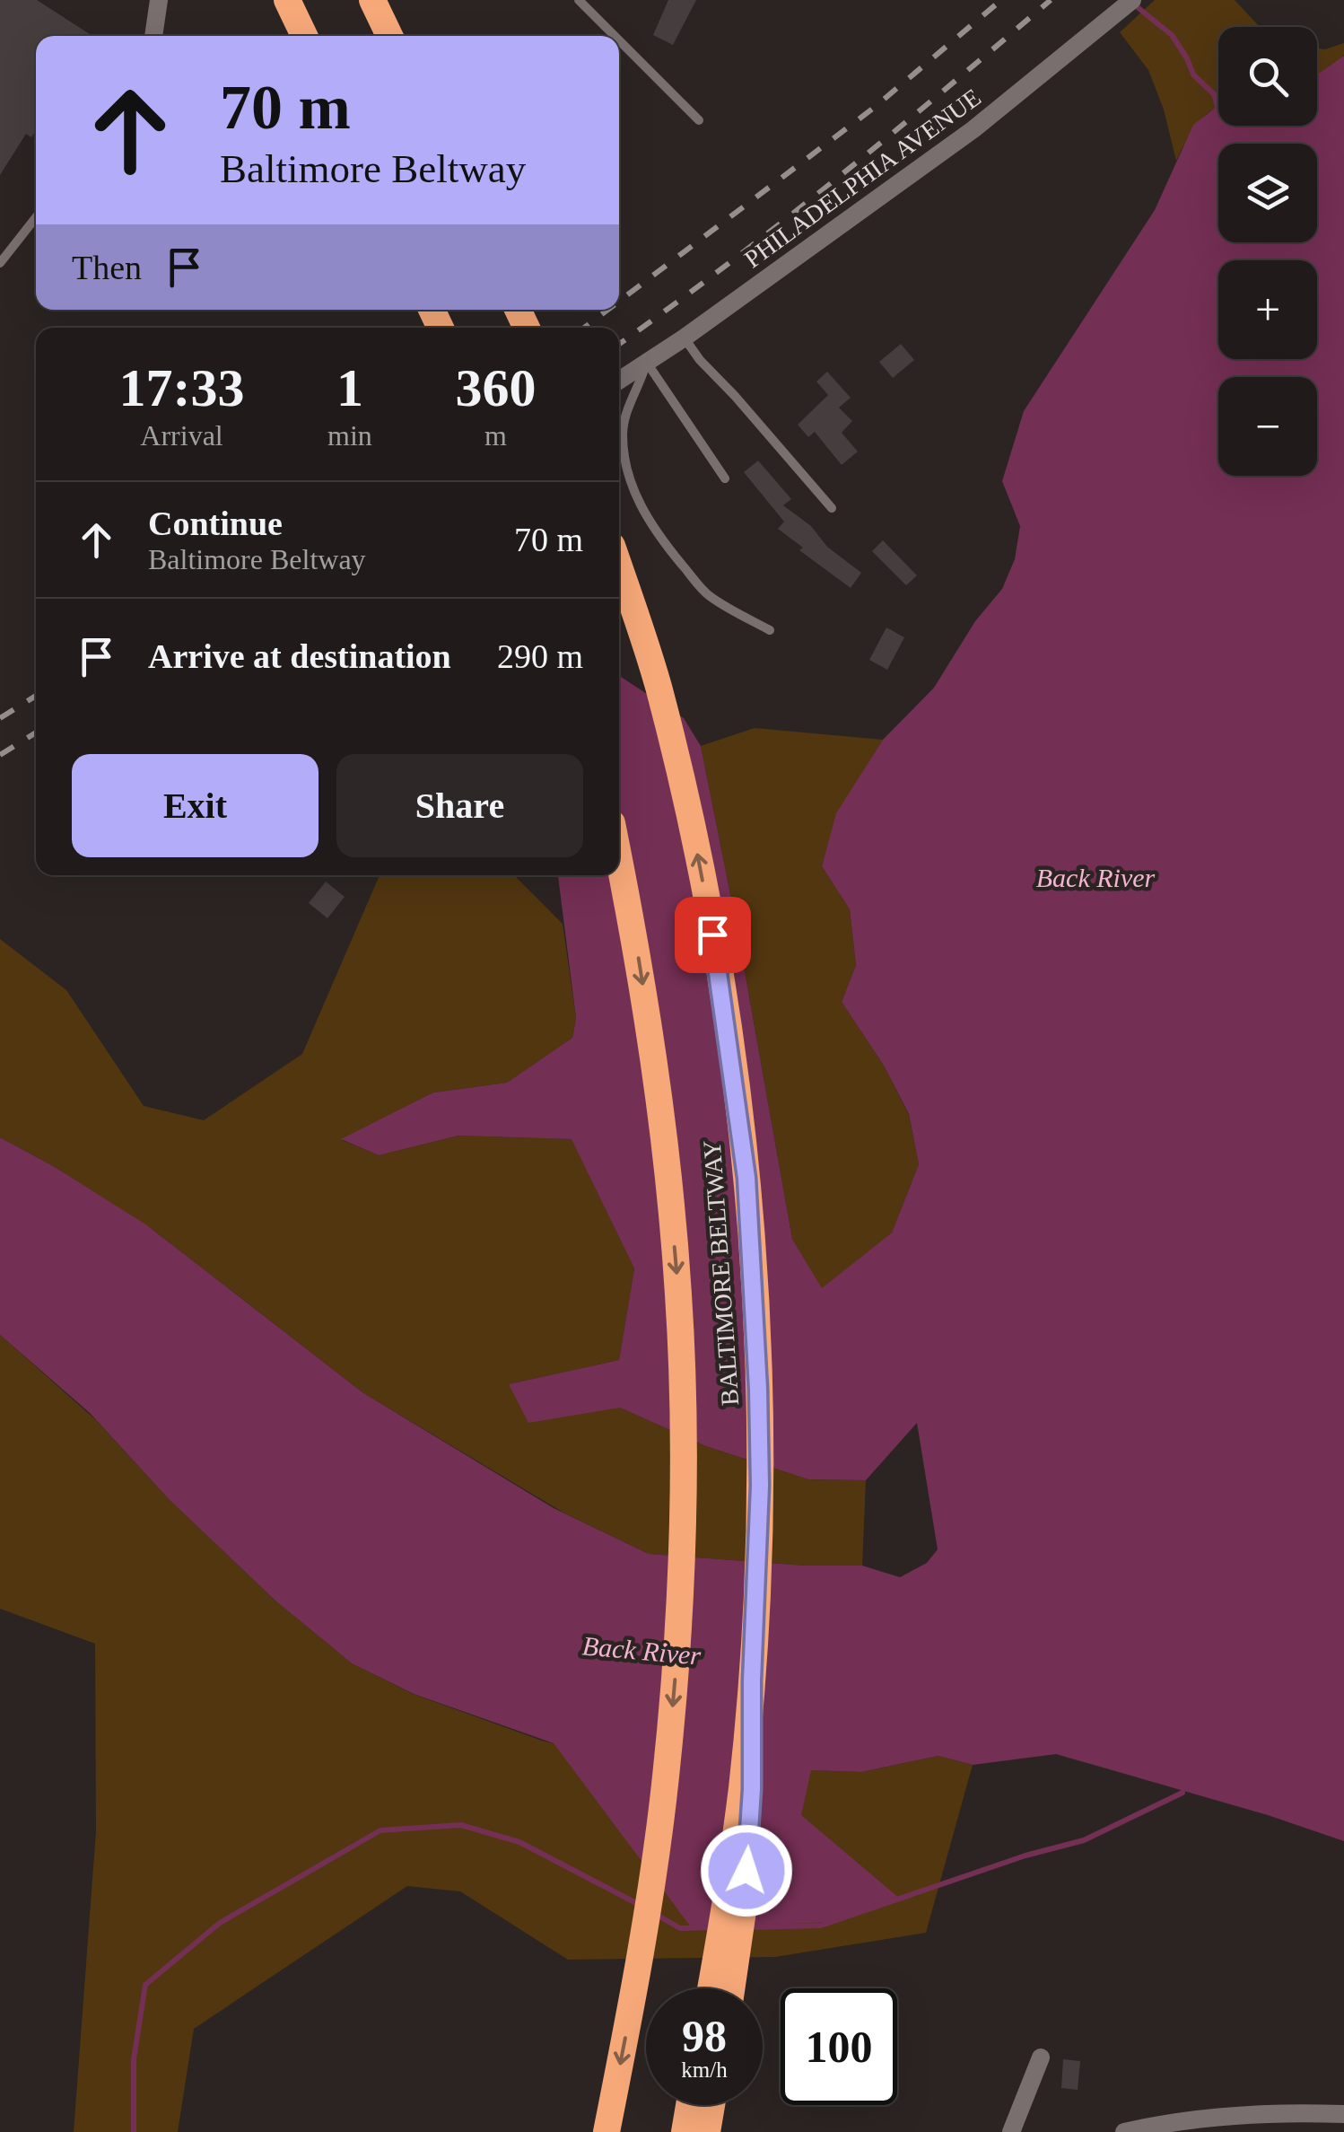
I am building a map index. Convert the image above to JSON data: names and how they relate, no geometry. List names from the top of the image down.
{
  "streets": {
    "highway": ["BALTIMORE BELTWAY"],
    "street": ["PHILADELPHIA AVENUE"]
  },
  "water": ["Back River"],
  "page": {
    "map_buttons": ["+", "−"],
    "turn": ["70 m", "Baltimore Beltway"],
    "then": "Then",
    "eta": [
      "17:33",
      "Arrival",
      "1",
      "min",
      "360",
      "m"
    ],
    "list": [
      {
        "name": "Continue",
        "note": "Baltimore Beltway",
        "value": "70 m"
      },
      {
        "name": "Arrive at destination",
        "value": "290 m"
      }
    ],
    "buttons": ["Exit", "Share"],
    "speed": "98 km/h",
    "limit": "100"
  }
}
